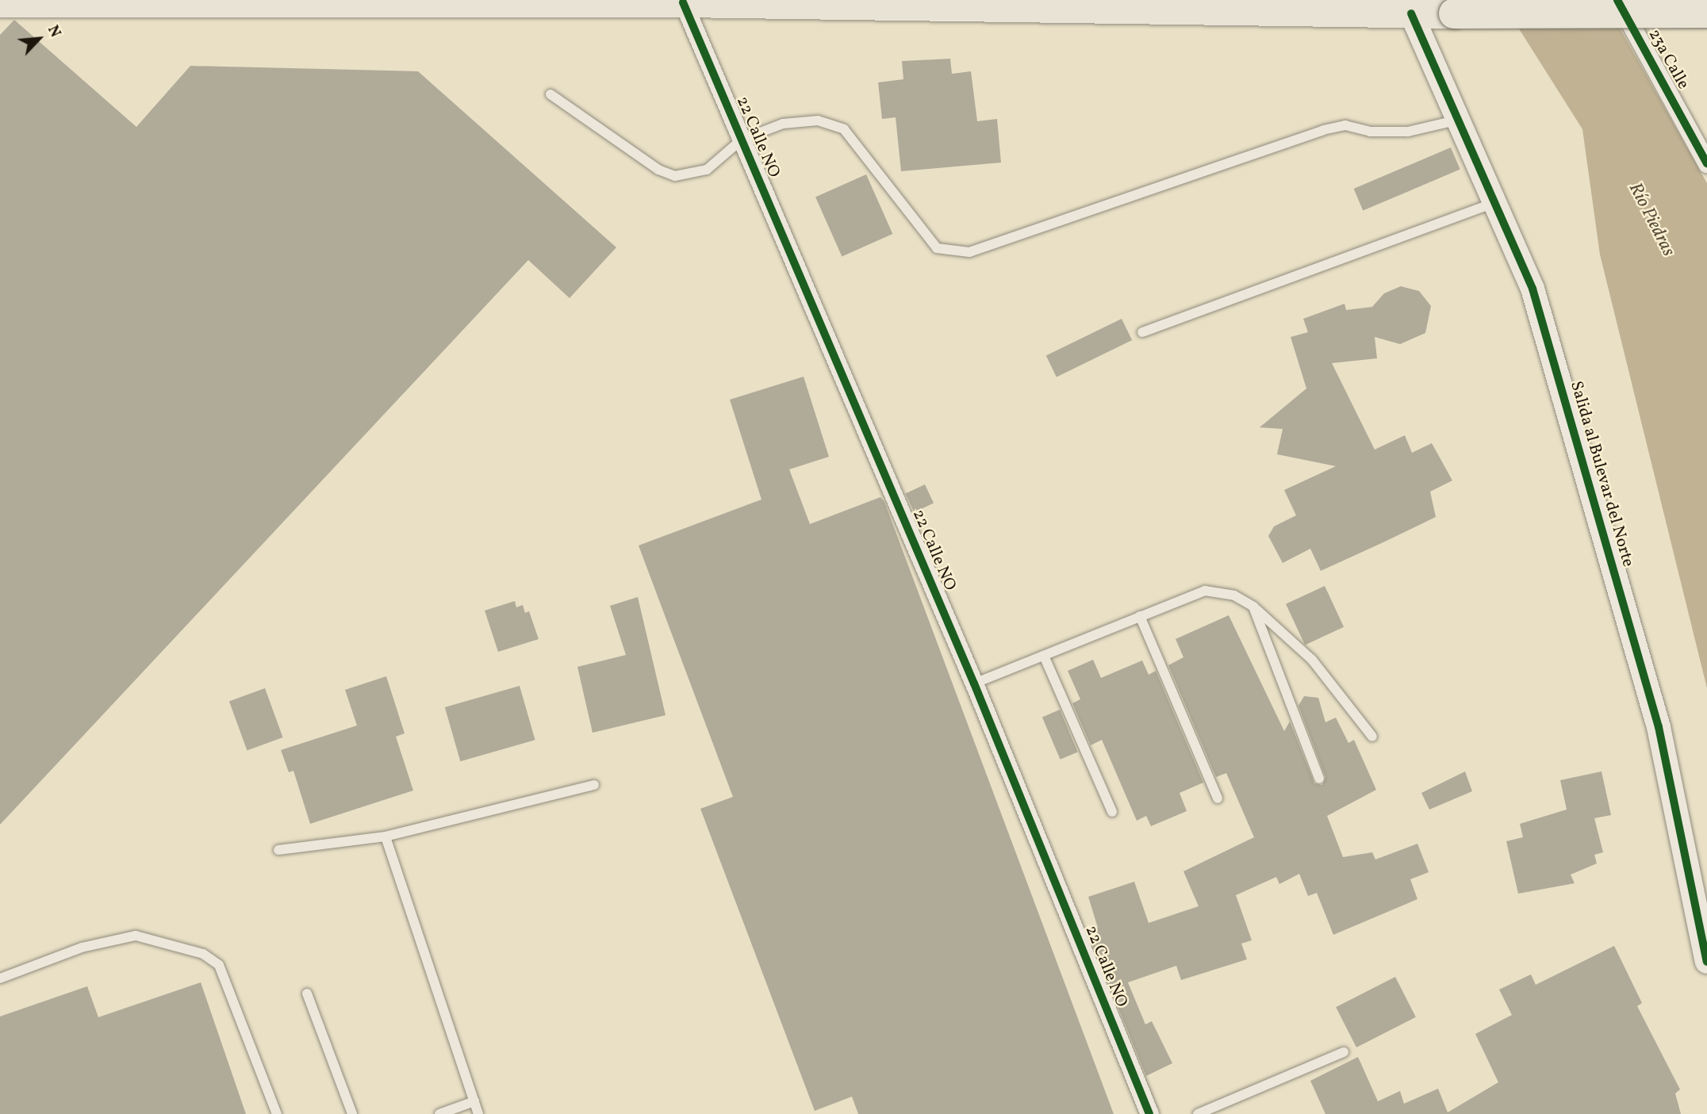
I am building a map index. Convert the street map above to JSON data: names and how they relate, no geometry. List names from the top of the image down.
{
  "streets": {
    "street": ["23a Calle", "22 Calle NO", "Salida al Bulevar del Norte"]
  },
  "water": ["Río Piedras"],
  "north": "top right"
}
